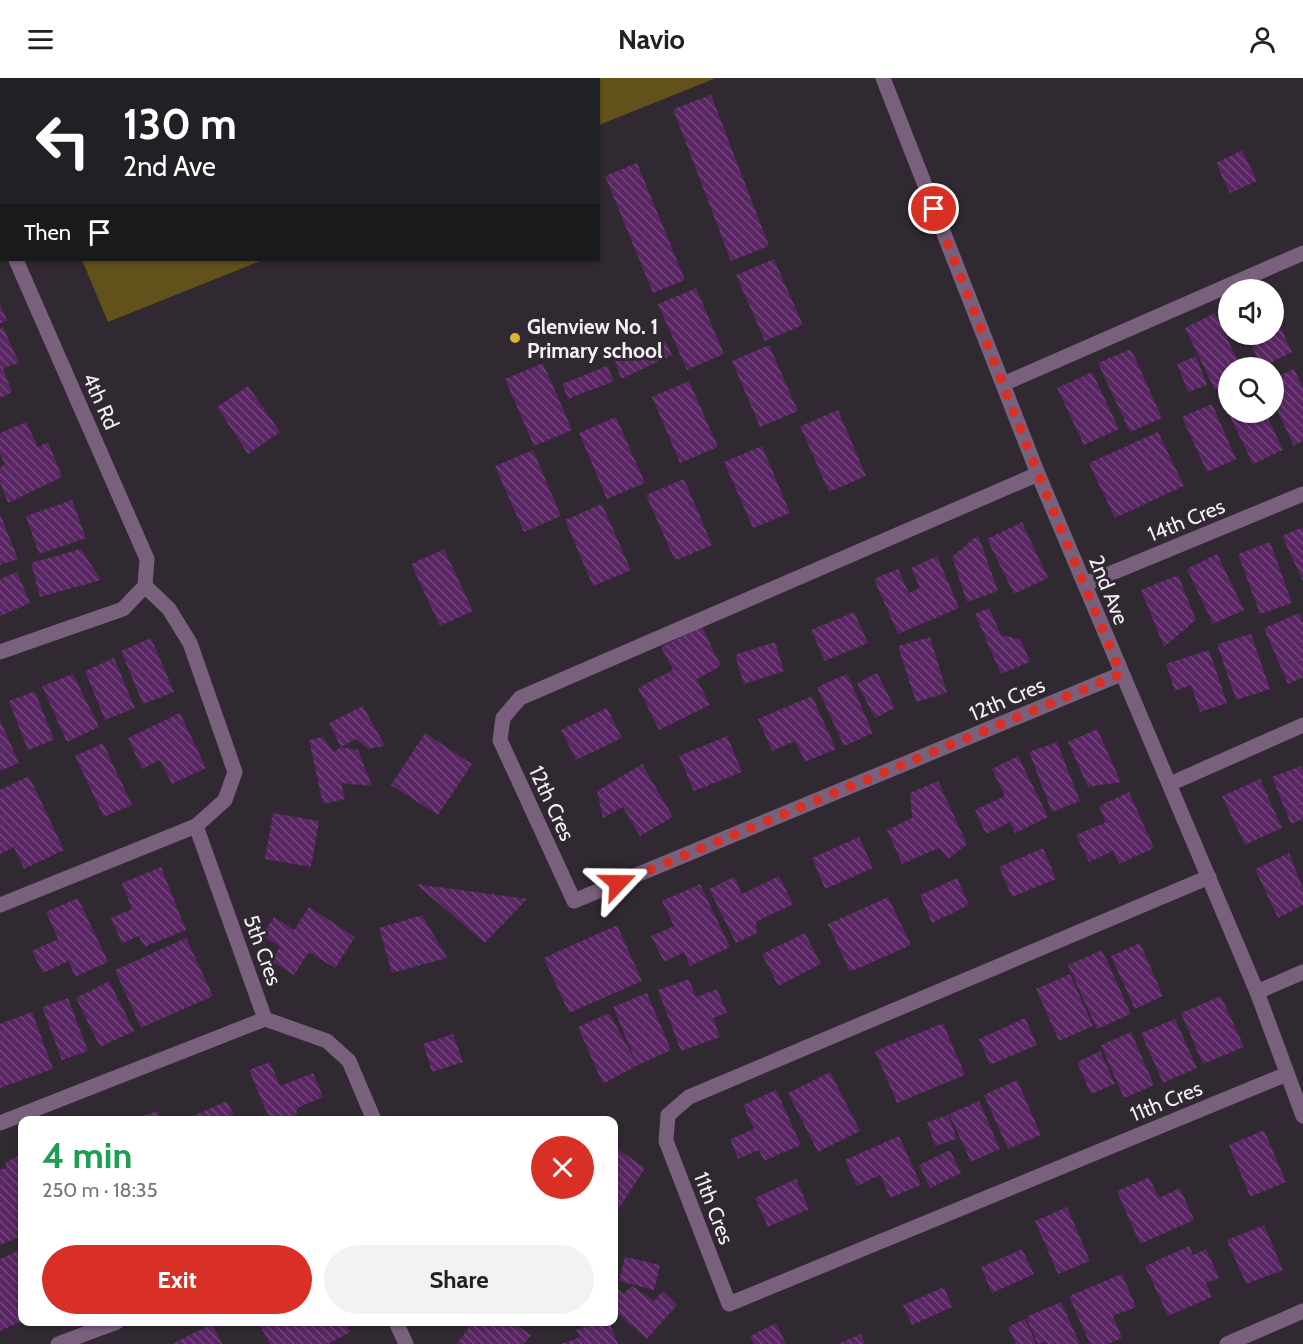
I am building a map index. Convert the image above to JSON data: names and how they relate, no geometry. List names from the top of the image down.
{
  "streets": {
    "street": [
      "4th Rd",
      "14th Cres",
      "2nd Ave",
      "12th Cres",
      "5th Cres",
      "11th Cres"
    ]
  },
  "crossings": [
    ["14th Cres", "2nd Ave"],
    ["2nd Ave", "12th Cres"],
    ["2nd Ave", "11th Cres"]
  ],
  "places": ["Glenview No. 1 Primary school"],
  "page": {
    "header": "Navio",
    "turn": ["130 m", "2nd Ave"],
    "then": "Then",
    "heading": ["4 min", "250 m · 18:35"],
    "buttons": ["Exit", "Share"]
  }
}
